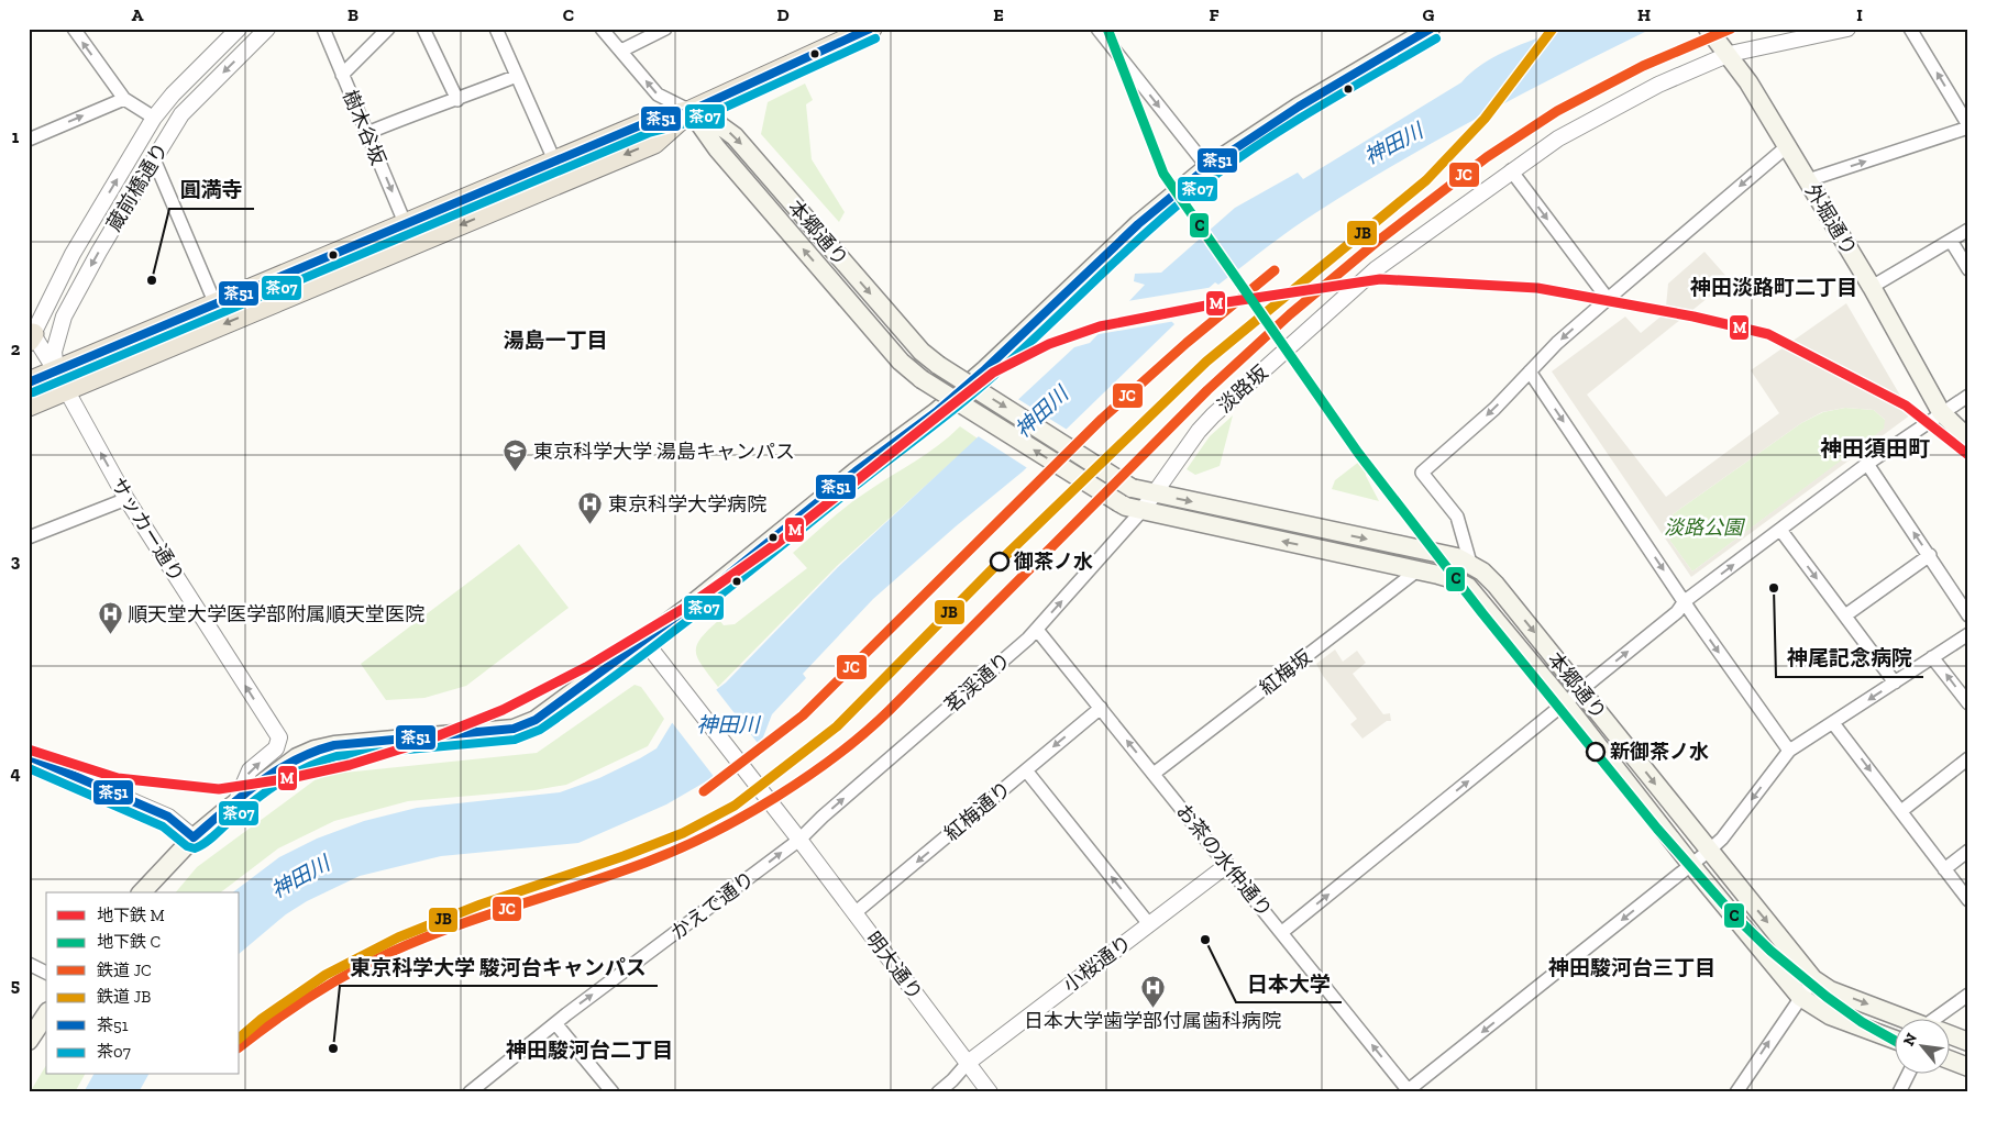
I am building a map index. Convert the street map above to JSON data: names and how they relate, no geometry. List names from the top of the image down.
{
  "streets": {
    "main road": ["外堀通り", "本郷通り"],
    "street": [
      "樹木谷坂",
      "蔵前橋通り",
      "淡路坂",
      "サッカー通り",
      "紅梅坂",
      "茗渓通り",
      "紅梅通り",
      "お茶の水仲通り",
      "かえで通り",
      "小桜通り",
      "明大通り"
    ]
  },
  "crossings": [
    ["蔵前橋通り", "サッカー通り"],
    ["外堀通り", "淡路坂"],
    ["本郷通り", "淡路坂"],
    ["本郷通り", "紅梅坂"],
    ["本郷通り", "茗渓通り"],
    ["淡路坂", "茗渓通り"],
    ["紅梅坂", "お茶の水仲通り"],
    ["茗渓通り", "お茶の水仲通り"],
    ["茗渓通り", "かえで通り"],
    ["茗渓通り", "明大通り"],
    ["紅梅通り", "お茶の水仲通り"],
    ["紅梅通り", "明大通り"],
    ["お茶の水仲通り", "小桜通り"],
    ["かえで通り", "明大通り"],
    ["小桜通り", "明大通り"]
  ],
  "one_way": [
    "樹木谷坂",
    "サッカー通り",
    "茗渓通り",
    "紅梅通り",
    "お茶の水仲通り",
    "かえで通り"
  ],
  "districts": [
    "神田淡路町二丁目",
    "湯島一丁目",
    "神田須田町",
    "神田駿河台三丁目",
    "神田駿河台二丁目"
  ],
  "water": ["神田川"],
  "parks": ["淡路公園"],
  "places": {
    "other": [
      "圓満寺",
      "御茶ノ水",
      "神尾記念病院",
      "新御茶ノ水",
      "日本大学",
      "東京科学大学 駿河台キャンパス"
    ],
    "school or university": ["東京科学大学 湯島キャンパス"],
    "hospital": ["東京科学大学病院", "順天堂大学医学部附属順天堂医院", "日本大学歯学部付属歯科病院"]
  },
  "lines": [
    "metro line C",
    "rail line JC",
    "rail line JB",
    "transit line 茶51",
    "transit line 茶07",
    "metro line M"
  ],
  "legend": [
    "地下鉄 M",
    "地下鉄 C",
    "鉄道 JC",
    "鉄道 JB",
    "茶51",
    "茶07"
  ],
  "north": "top left",
  "grid": {
    "columns": [
      "A",
      "B",
      "C",
      "D",
      "E",
      "F",
      "G",
      "H",
      "I"
    ],
    "rows": [
      "1",
      "2",
      "3",
      "4",
      "5"
    ]
  }
}
